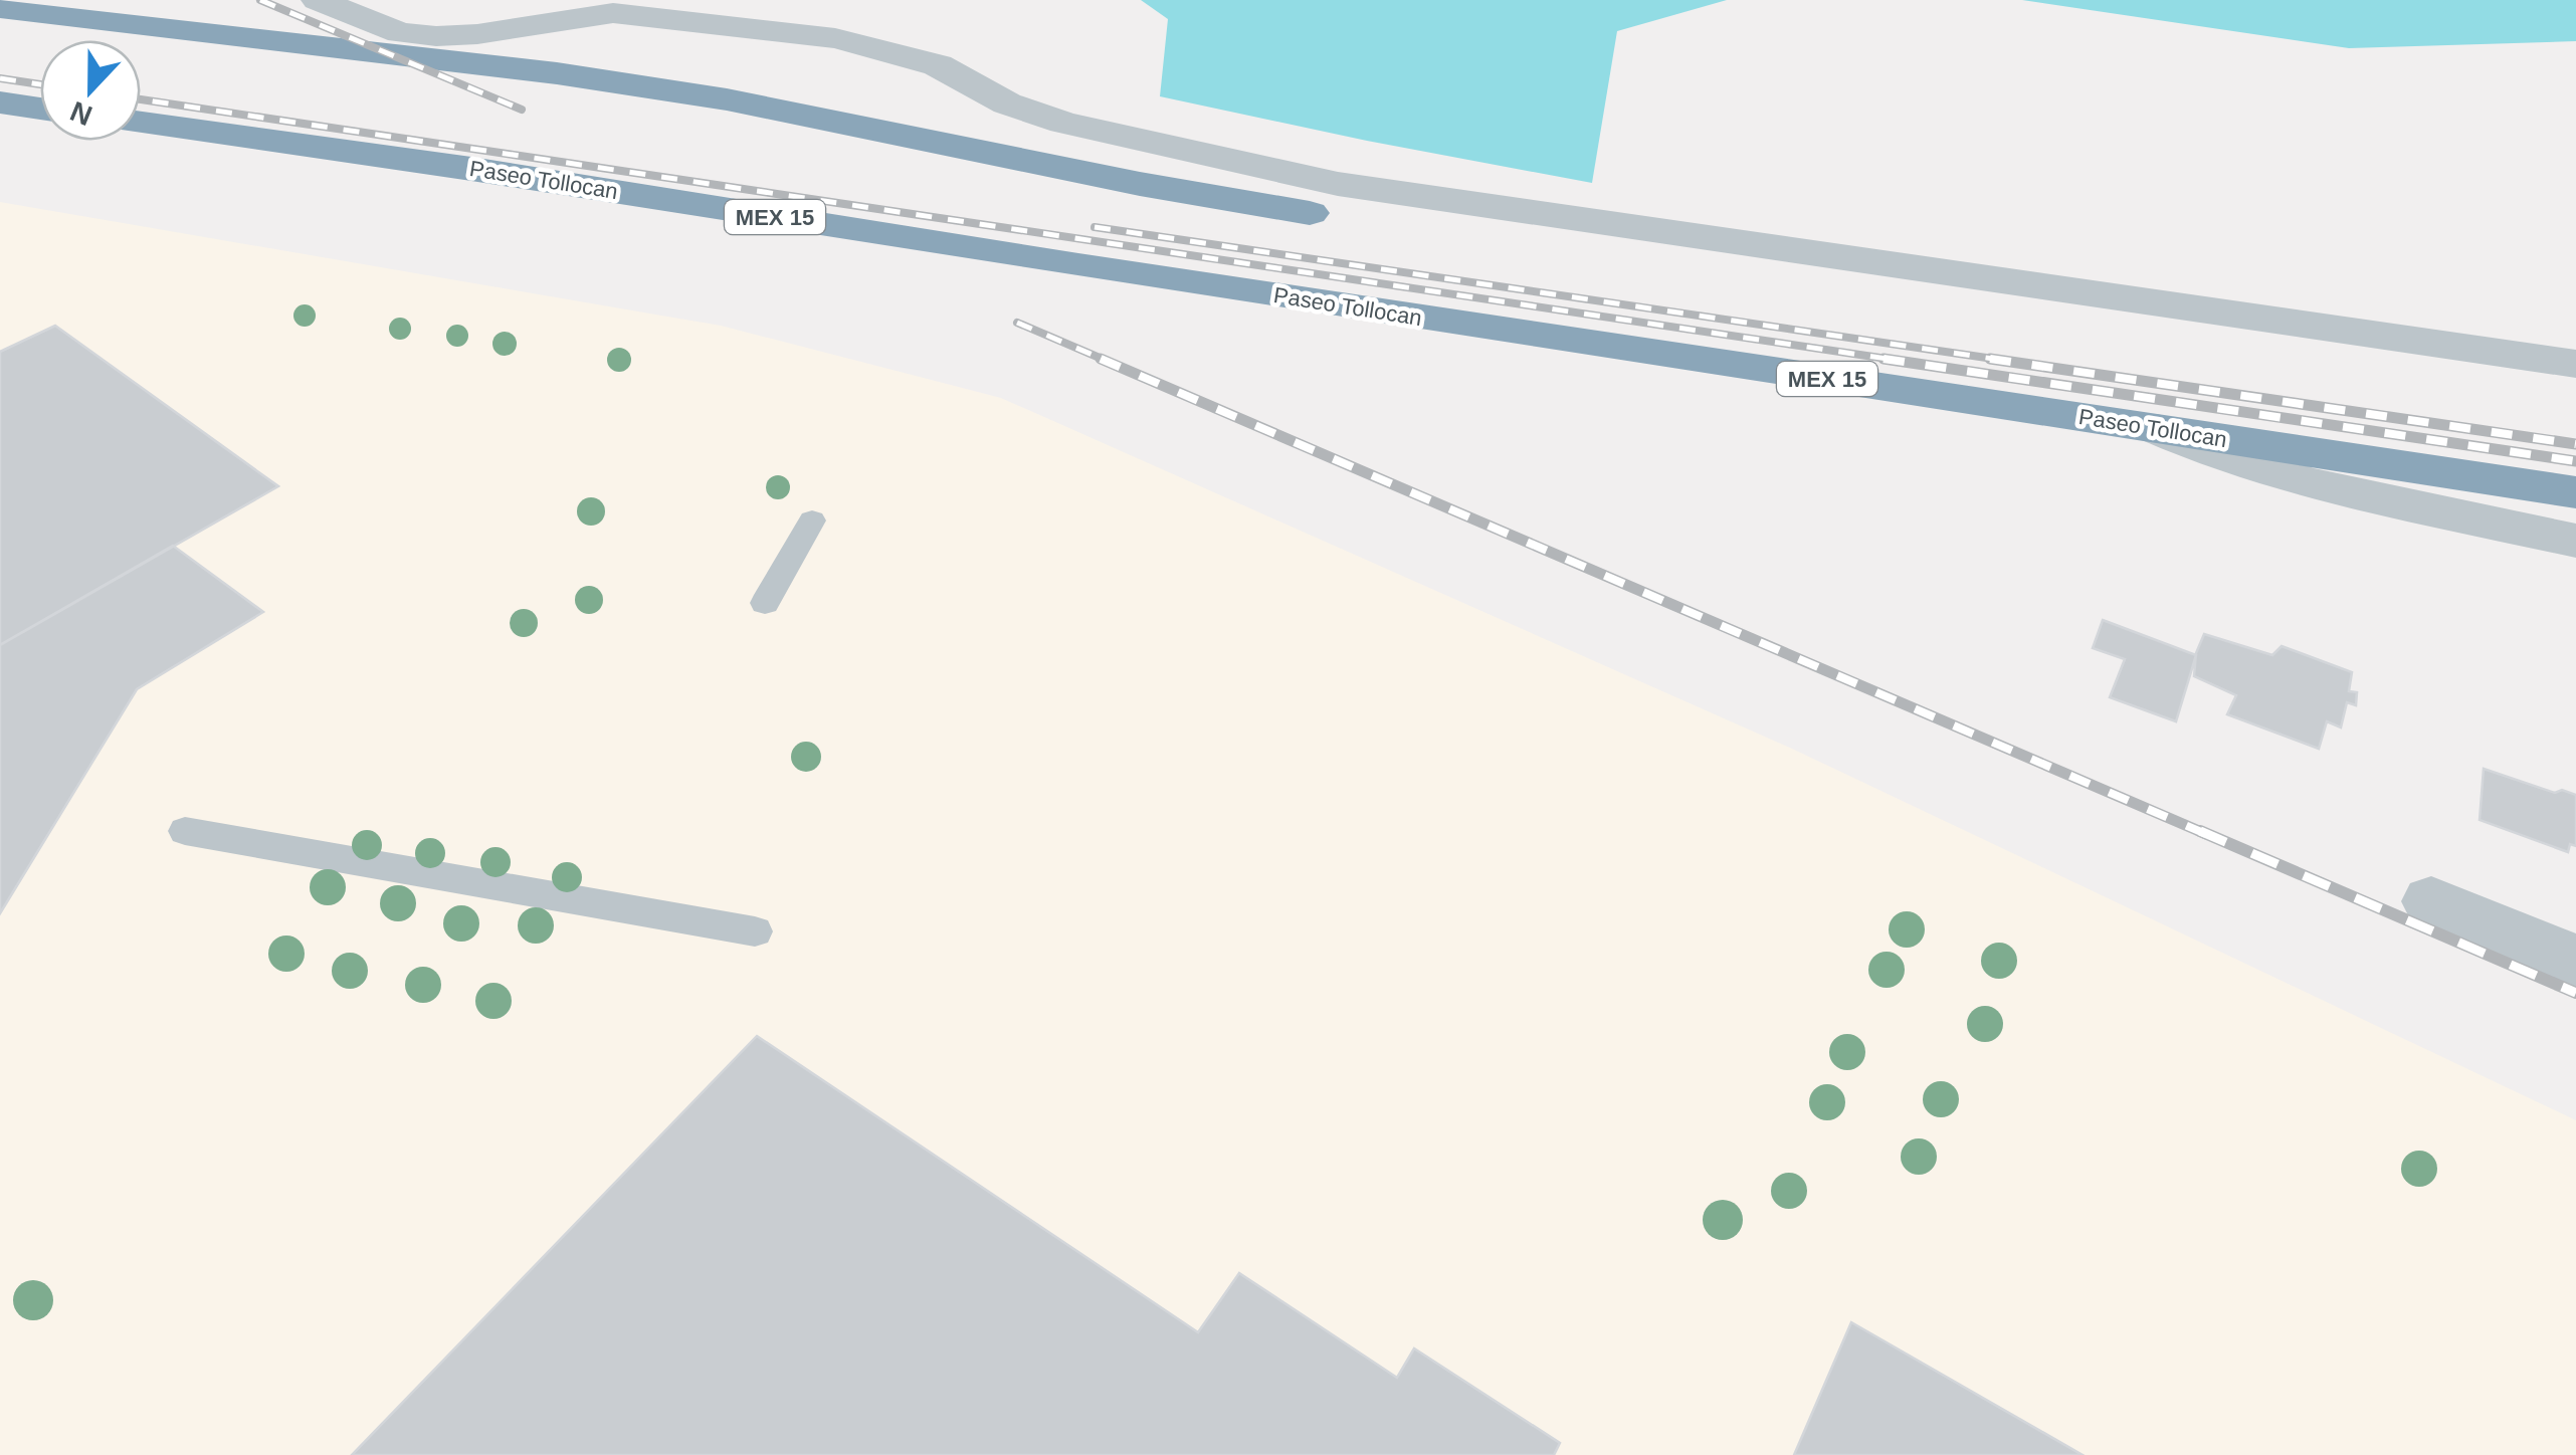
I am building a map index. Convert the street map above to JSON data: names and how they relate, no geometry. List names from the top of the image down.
{
  "streets": {
    "highway": ["Paseo Tollocan", "MEX 15"]
  },
  "north": "bottom"
}
